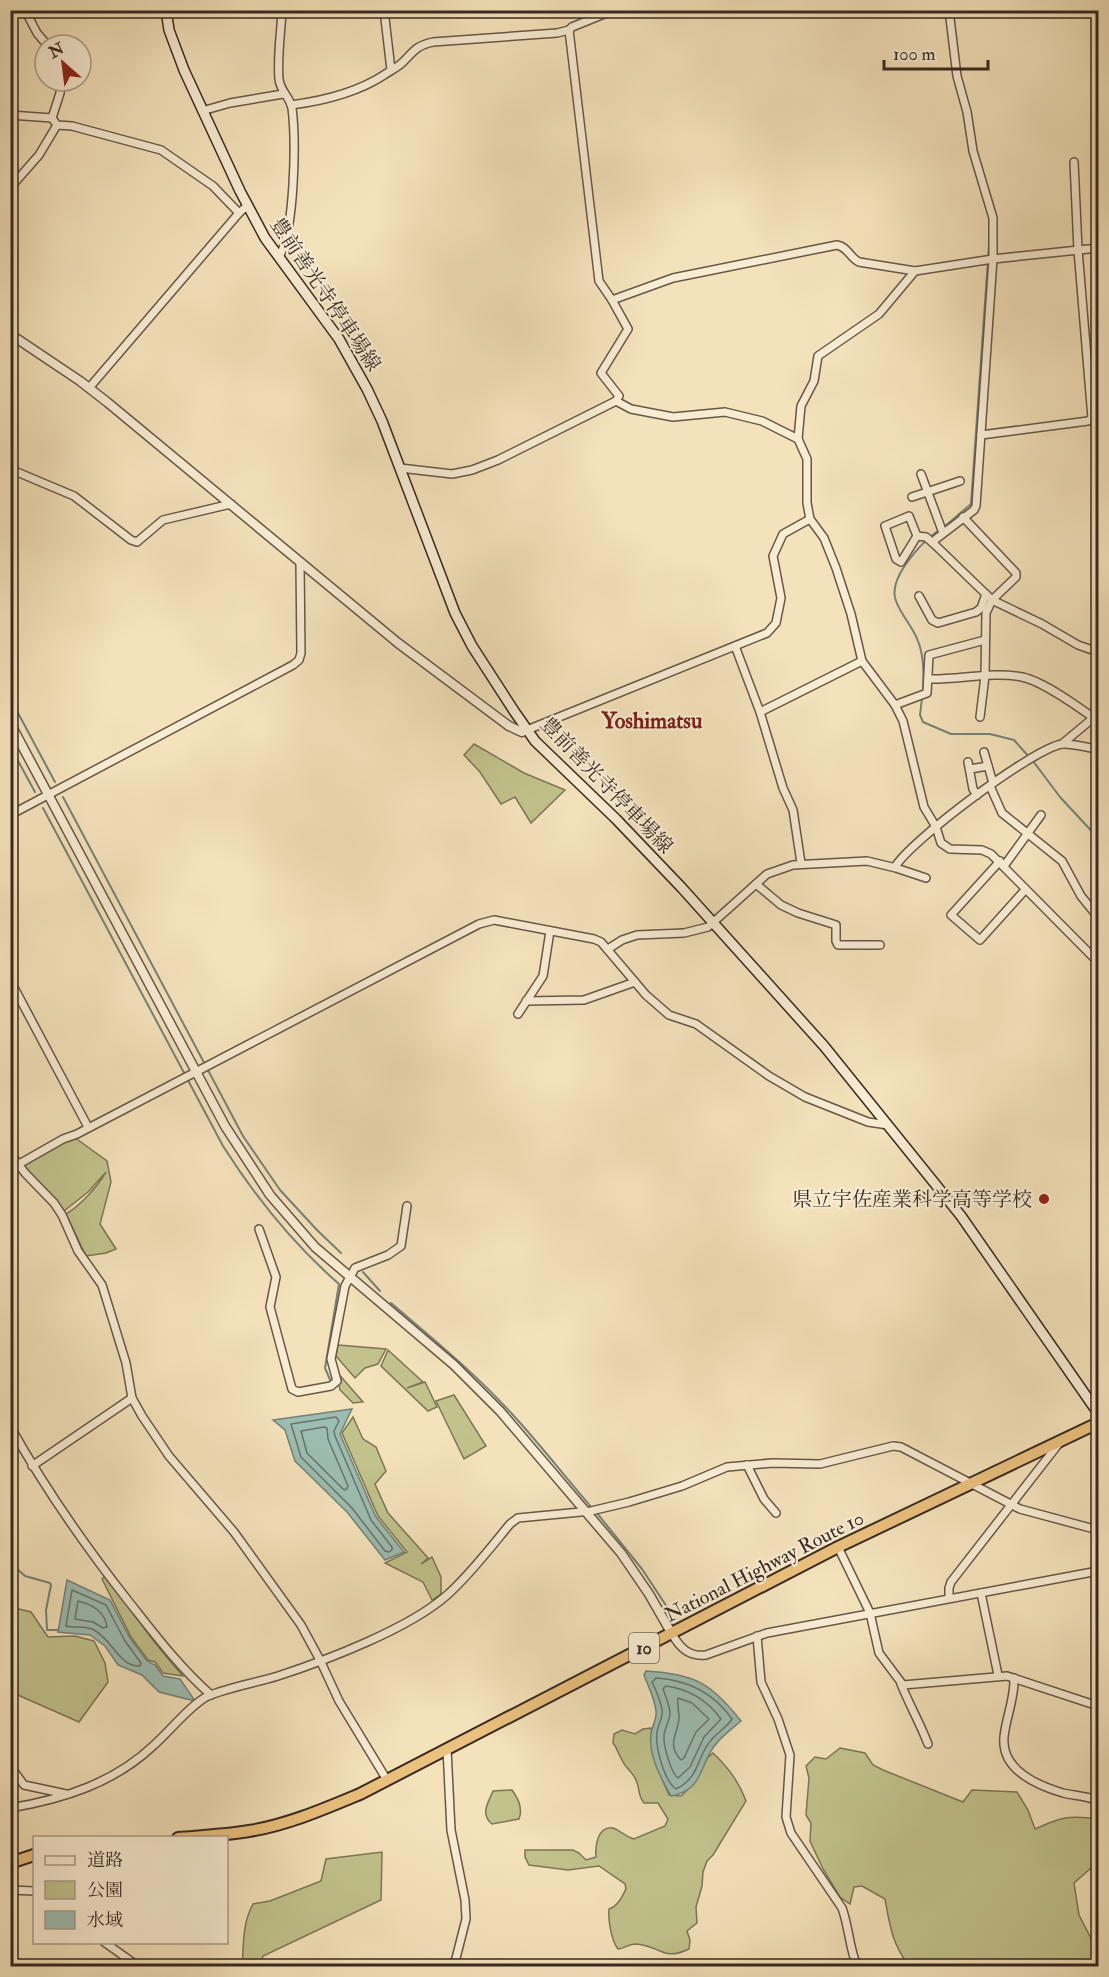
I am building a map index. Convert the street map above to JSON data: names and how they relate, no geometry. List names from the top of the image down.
{
  "streets": {
    "highway": ["National Highway Route 10", "10"],
    "main road": ["豊前善光寺停車場線"]
  },
  "districts": ["Yoshimatsu"],
  "places": ["県立宇佐産業科学高等学校"],
  "legend": ["道路", "公園", "水域"],
  "scale_bar": "100 m",
  "north": "top left"
}
